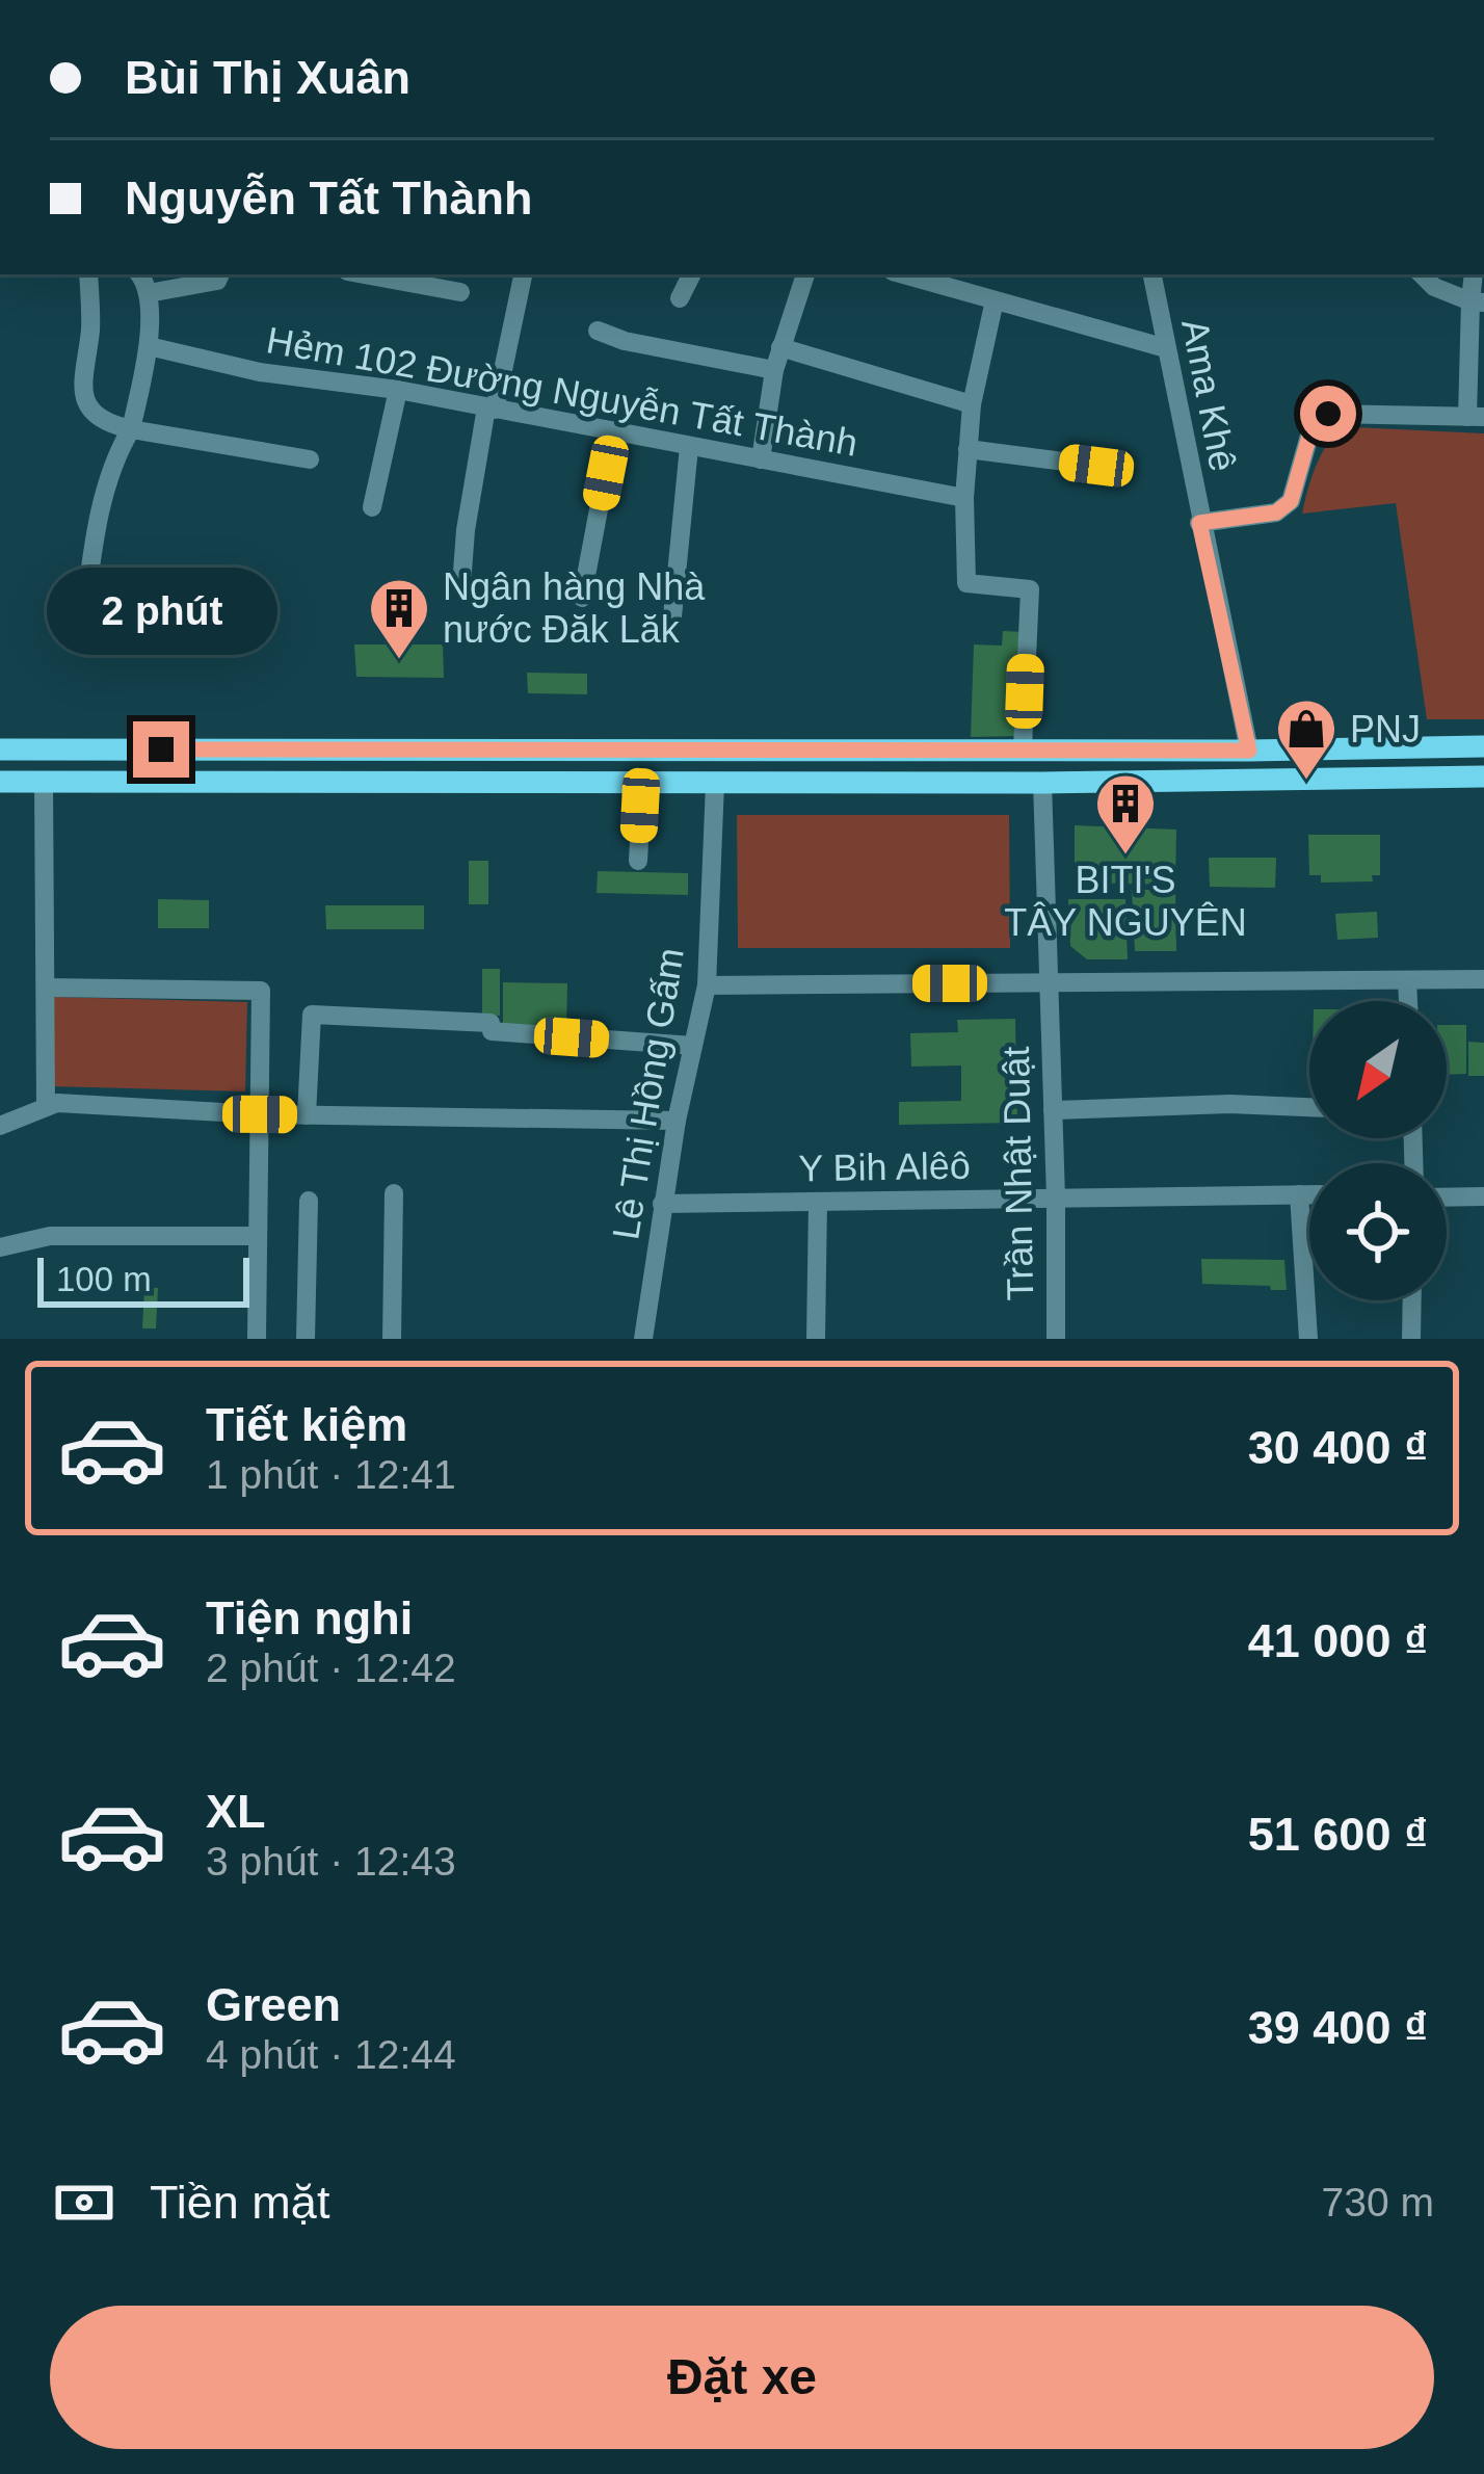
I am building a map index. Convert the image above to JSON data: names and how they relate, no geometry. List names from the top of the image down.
{
  "streets": {
    "street": [
      "Hẻm 102 Đường Nguyễn Tất Thành",
      "Ama Khê",
      "Lê Thị Hồng Gấm",
      "Y Bih Alêô",
      "Trần Nhật Duật"
    ]
  },
  "crossings": [
    ["Lê Thị Hồng Gấm", "Y Bih Alêô"],
    ["Y Bih Alêô", "Trần Nhật Duật"]
  ],
  "places": {
    "building": ["Ngân hàng Nhà nước Đăk Lăk", "BITI'S TÂY NGUYÊN"],
    "shop": ["PNJ"]
  },
  "scale_bar": "100 m",
  "north": "bottom left",
  "page": {
    "banner": ["Bùi Thị Xuân", "Nguyễn Tất Thành"],
    "bubble": "2 phút",
    "scale": "100 m",
    "list": [
      {
        "name": "Tiết kiệm",
        "note": "1 phút · 12:41",
        "value": "30 400 ₫"
      },
      {
        "name": "Tiện nghi",
        "note": "2 phút · 12:42",
        "value": "41 000 ₫"
      },
      {
        "name": "XL",
        "note": "3 phút · 12:43",
        "value": "51 600 ₫"
      },
      {
        "name": "Green",
        "note": "4 phút · 12:44",
        "value": "39 400 ₫"
      }
    ],
    "pay": ["Tiền mặt", "730 m"],
    "buttons": "Đặt xe"
  }
}
